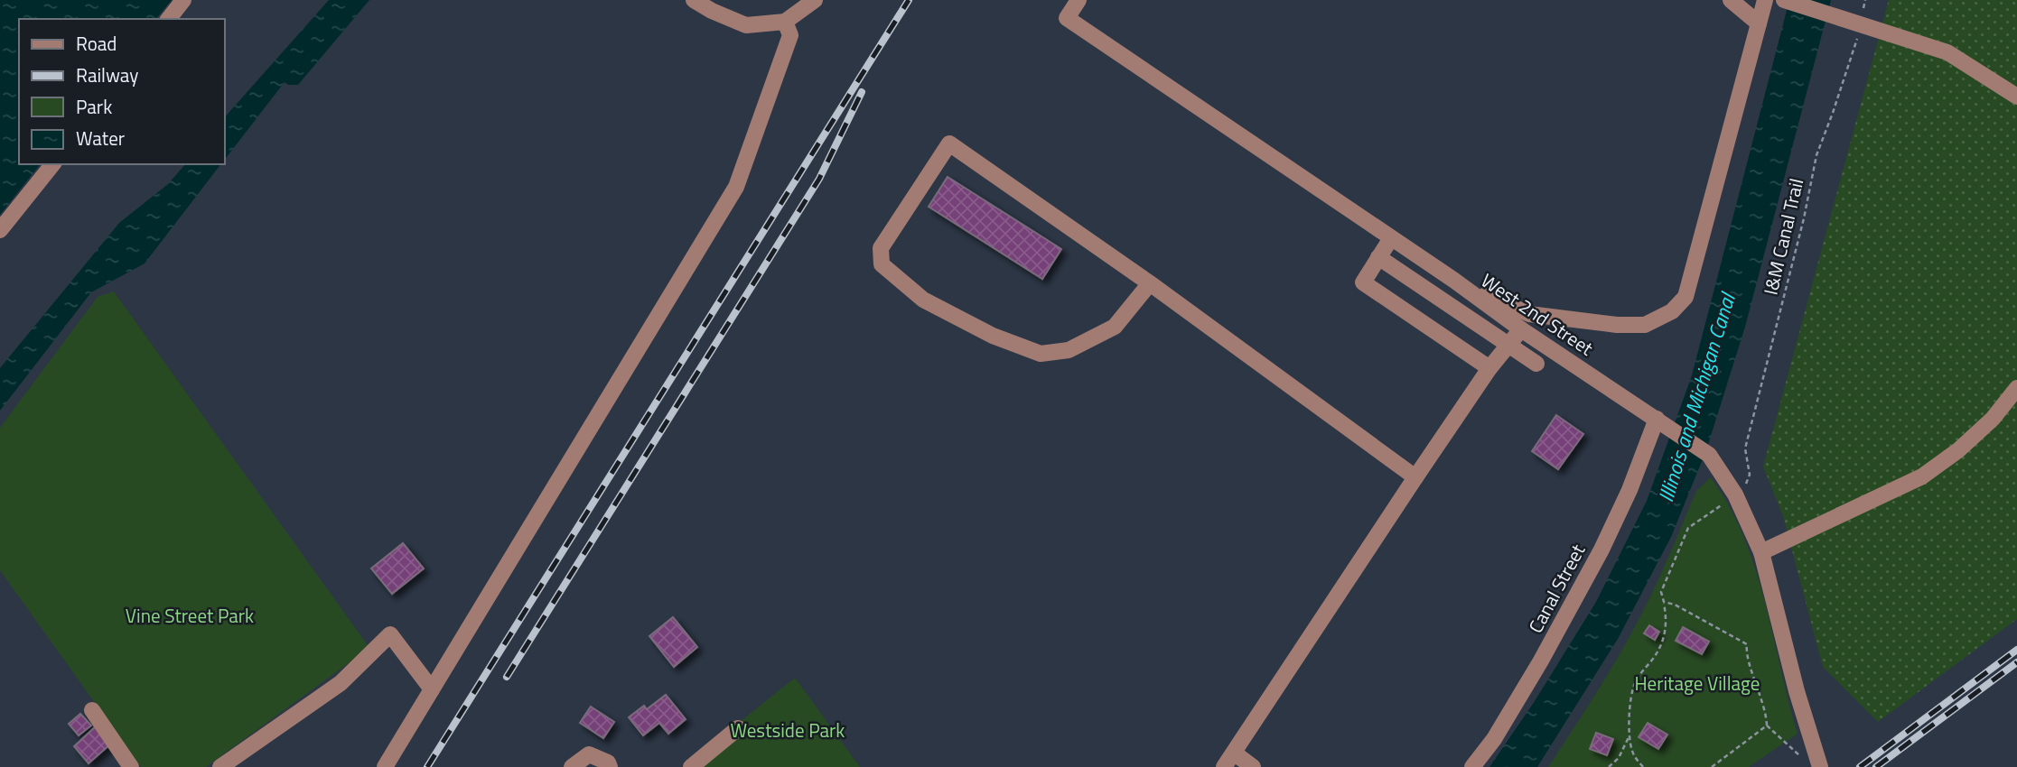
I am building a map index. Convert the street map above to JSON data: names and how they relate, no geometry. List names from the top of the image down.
{
  "streets": {
    "street": ["West 2nd Street", "Canal Street"],
    "path": ["I&M Canal Trail"]
  },
  "crossings": [
    ["West 2nd Street", "Canal Street"]
  ],
  "water": ["Illinois and Michigan Canal"],
  "parks": ["Vine Street Park", "Heritage Village", "Westside Park"],
  "legend": [
    "Road",
    "Railway",
    "Park",
    "Water"
  ]
}
